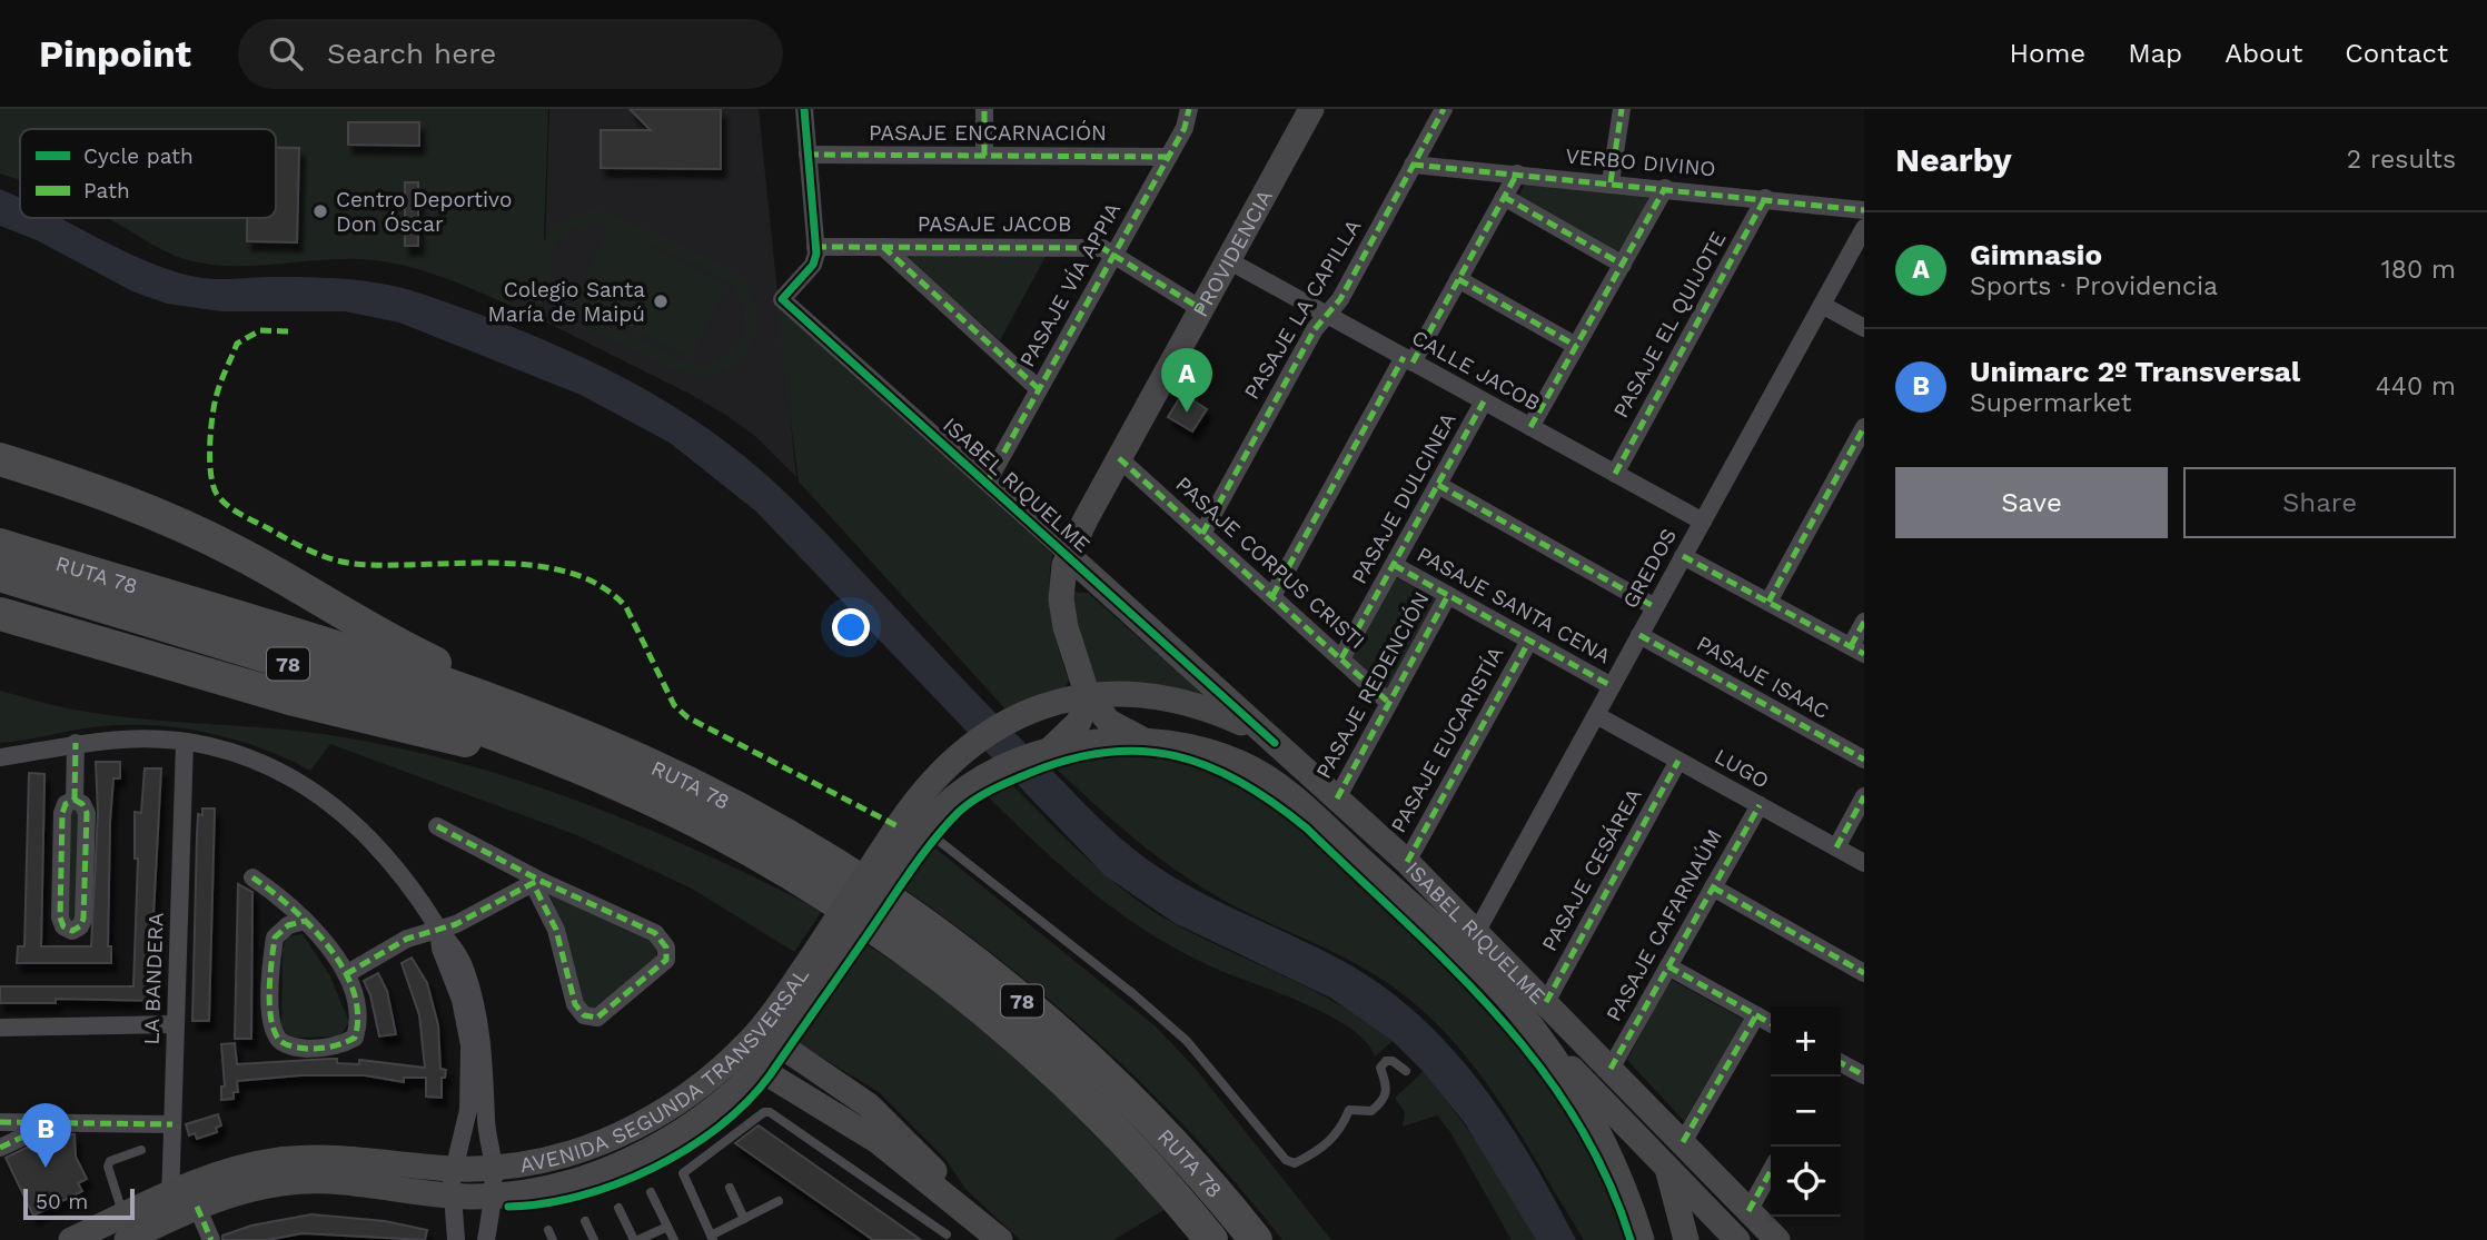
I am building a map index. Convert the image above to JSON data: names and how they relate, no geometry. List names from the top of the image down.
{
  "streets": {
    "highway": ["RUTA 78", "78"],
    "main road": ["PROVIDENCIA", "ISABEL RIQUELME", "AVENIDA SEGUNDA TRANSVERSAL"],
    "street": [
      "PASAJE ENCARNACIÓN",
      "VERBO DIVINO",
      "PASAJE JACOB",
      "PASAJE VÍA APPIA",
      "PASAJE LA CAPILLA",
      "PASAJE EL QUIJOTE",
      "CALLE JACOB",
      "PASAJE DULCINEA",
      "PASAJE CORPUS CRISTI",
      "GREDOS",
      "PASAJE SANTA CENA",
      "PASAJE ISAAC",
      "PASAJE REDENCIÓN",
      "PASAJE EUCARISTÍA",
      "LUGO",
      "PASAJE CESÁREA",
      "PASAJE CAFARNAÚM",
      "LA BANDERA"
    ]
  },
  "crossings": [
    ["PASAJE ENCARNACIÓN", "PASAJE VÍA APPIA"],
    ["VERBO DIVINO", "PASAJE LA CAPILLA"],
    ["VERBO DIVINO", "PASAJE EL QUIJOTE"],
    ["PASAJE JACOB", "PROVIDENCIA"],
    ["PASAJE JACOB", "PASAJE VÍA APPIA"],
    ["PASAJE JACOB", "ISABEL RIQUELME"],
    ["PROVIDENCIA", "CALLE JACOB"],
    ["PROVIDENCIA", "ISABEL RIQUELME"],
    ["PROVIDENCIA", "PASAJE CORPUS CRISTI"],
    ["PROVIDENCIA", "AVENIDA SEGUNDA TRANSVERSAL"],
    ["PASAJE VÍA APPIA", "ISABEL RIQUELME"],
    ["PASAJE LA CAPILLA", "CALLE JACOB"],
    ["PASAJE LA CAPILLA", "PASAJE CORPUS CRISTI"],
    ["PASAJE EL QUIJOTE", "CALLE JACOB"],
    ["CALLE JACOB", "PASAJE DULCINEA"],
    ["CALLE JACOB", "GREDOS"],
    ["ISABEL RIQUELME", "GREDOS"],
    ["ISABEL RIQUELME", "PASAJE REDENCIÓN"],
    ["ISABEL RIQUELME", "PASAJE EUCARISTÍA"],
    ["ISABEL RIQUELME", "PASAJE CESÁREA"],
    ["ISABEL RIQUELME", "PASAJE CAFARNAÚM"],
    ["ISABEL RIQUELME", "AVENIDA SEGUNDA TRANSVERSAL"],
    ["PASAJE DULCINEA", "PASAJE CORPUS CRISTI"],
    ["PASAJE DULCINEA", "PASAJE SANTA CENA"],
    ["PASAJE CORPUS CRISTI", "PASAJE REDENCIÓN"],
    ["GREDOS", "PASAJE SANTA CENA"],
    ["GREDOS", "PASAJE ISAAC"],
    ["GREDOS", "LUGO"],
    ["PASAJE SANTA CENA", "PASAJE REDENCIÓN"],
    ["PASAJE SANTA CENA", "PASAJE EUCARISTÍA"],
    ["LUGO", "PASAJE CESÁREA"],
    ["LUGO", "PASAJE CAFARNAÚM"],
    ["LA BANDERA", "AVENIDA SEGUNDA TRANSVERSAL"]
  ],
  "places": ["Centro Deportivo Don Óscar", "Colegio Santa María de Maipú"],
  "legend": ["Cycle path", "Path"],
  "scale_bar": "50 m",
  "page": {
    "header": "Pinpoint",
    "search": "Search here",
    "nav": [
      "Home",
      "Map",
      "About",
      "Contact"
    ],
    "heading": ["Nearby", "2 results"],
    "list": [
      {
        "mark": "A",
        "name": "Gimnasio",
        "note": "Sports · Providencia",
        "value": "180 m"
      },
      {
        "mark": "B",
        "name": "Unimarc 2º Transversal",
        "note": "Supermarket",
        "value": "440 m"
      }
    ],
    "pins": ["A", "B"],
    "buttons": ["Save", "Share"],
    "map_buttons": ["+", "−"],
    "scale": "50 m"
  }
}
